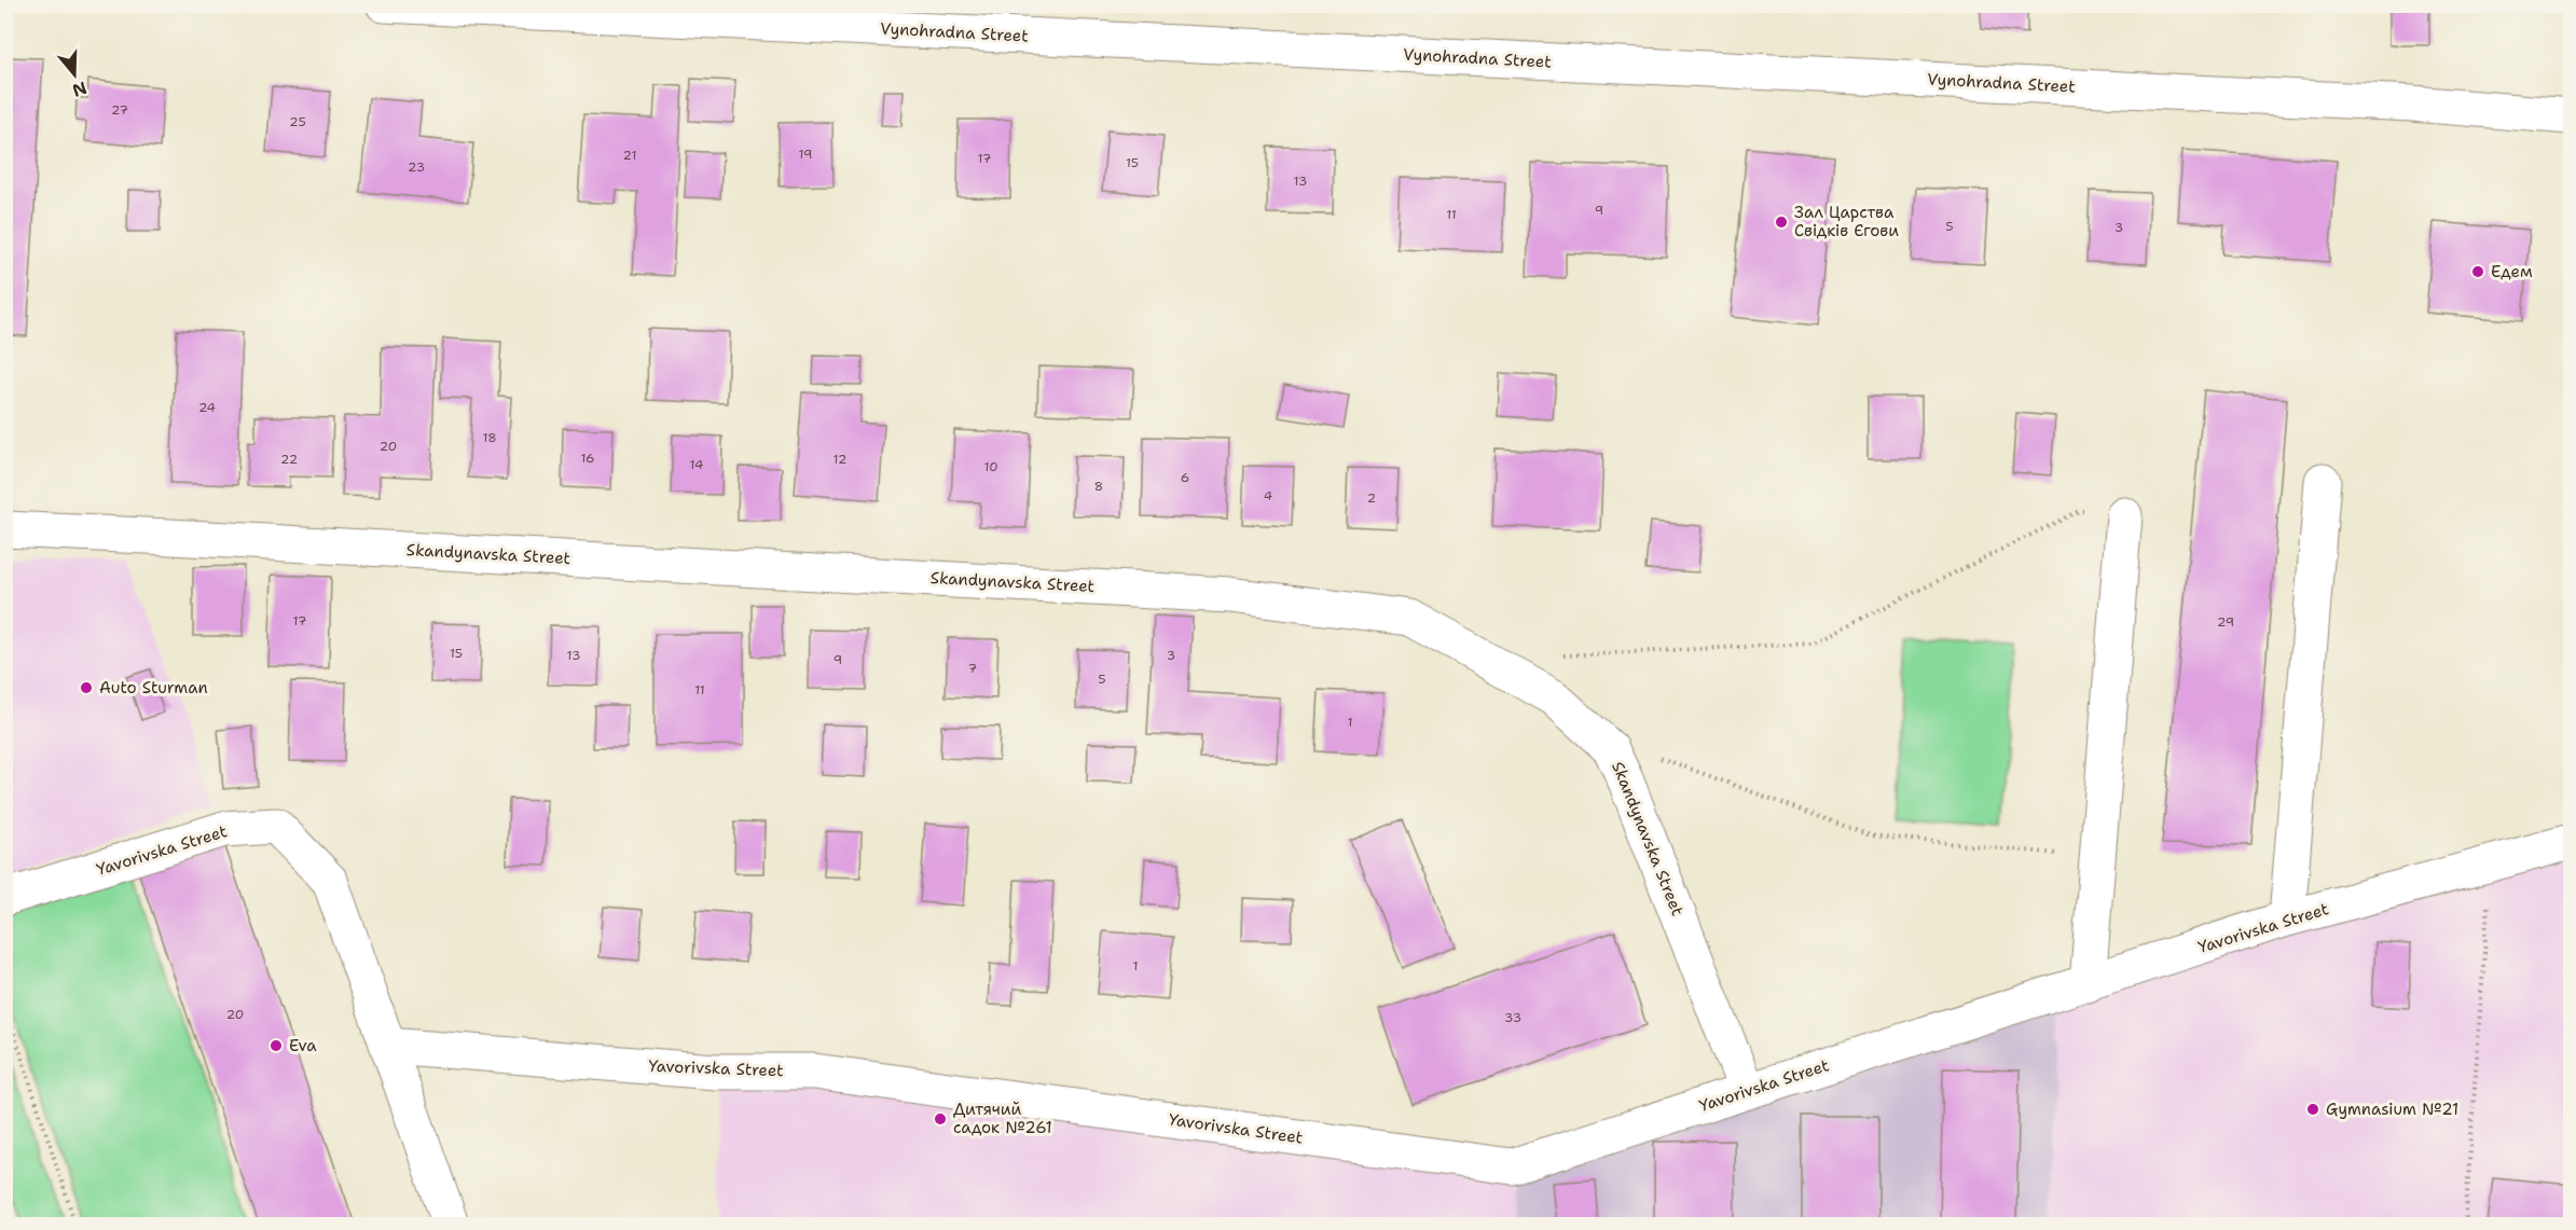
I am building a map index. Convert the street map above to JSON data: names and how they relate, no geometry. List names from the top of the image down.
{
  "streets": {
    "street": ["Vynohradna Street", "Skandynavska Street", "Yavorivska Street"]
  },
  "crossings": [
    ["Skandynavska Street", "Yavorivska Street"]
  ],
  "places": [
    "Зал Царства Свідків Єгови",
    "Едем",
    "Auto Sturman",
    "Eva",
    "Gymnasium №21",
    "Дитячий садок №261"
  ],
  "house_numbers": [
    "27",
    "25",
    "19",
    "21",
    "17",
    "15",
    "23",
    "13",
    "9",
    "11",
    "5",
    "3",
    "24",
    "18",
    "20",
    "16",
    "22",
    "12",
    "14",
    "10",
    "6",
    "8",
    "4",
    "2",
    "17",
    "29",
    "15",
    "13",
    "3",
    "9",
    "7",
    "5",
    "11",
    "1",
    "1",
    "20",
    "33"
  ],
  "north": "bottom"
}
